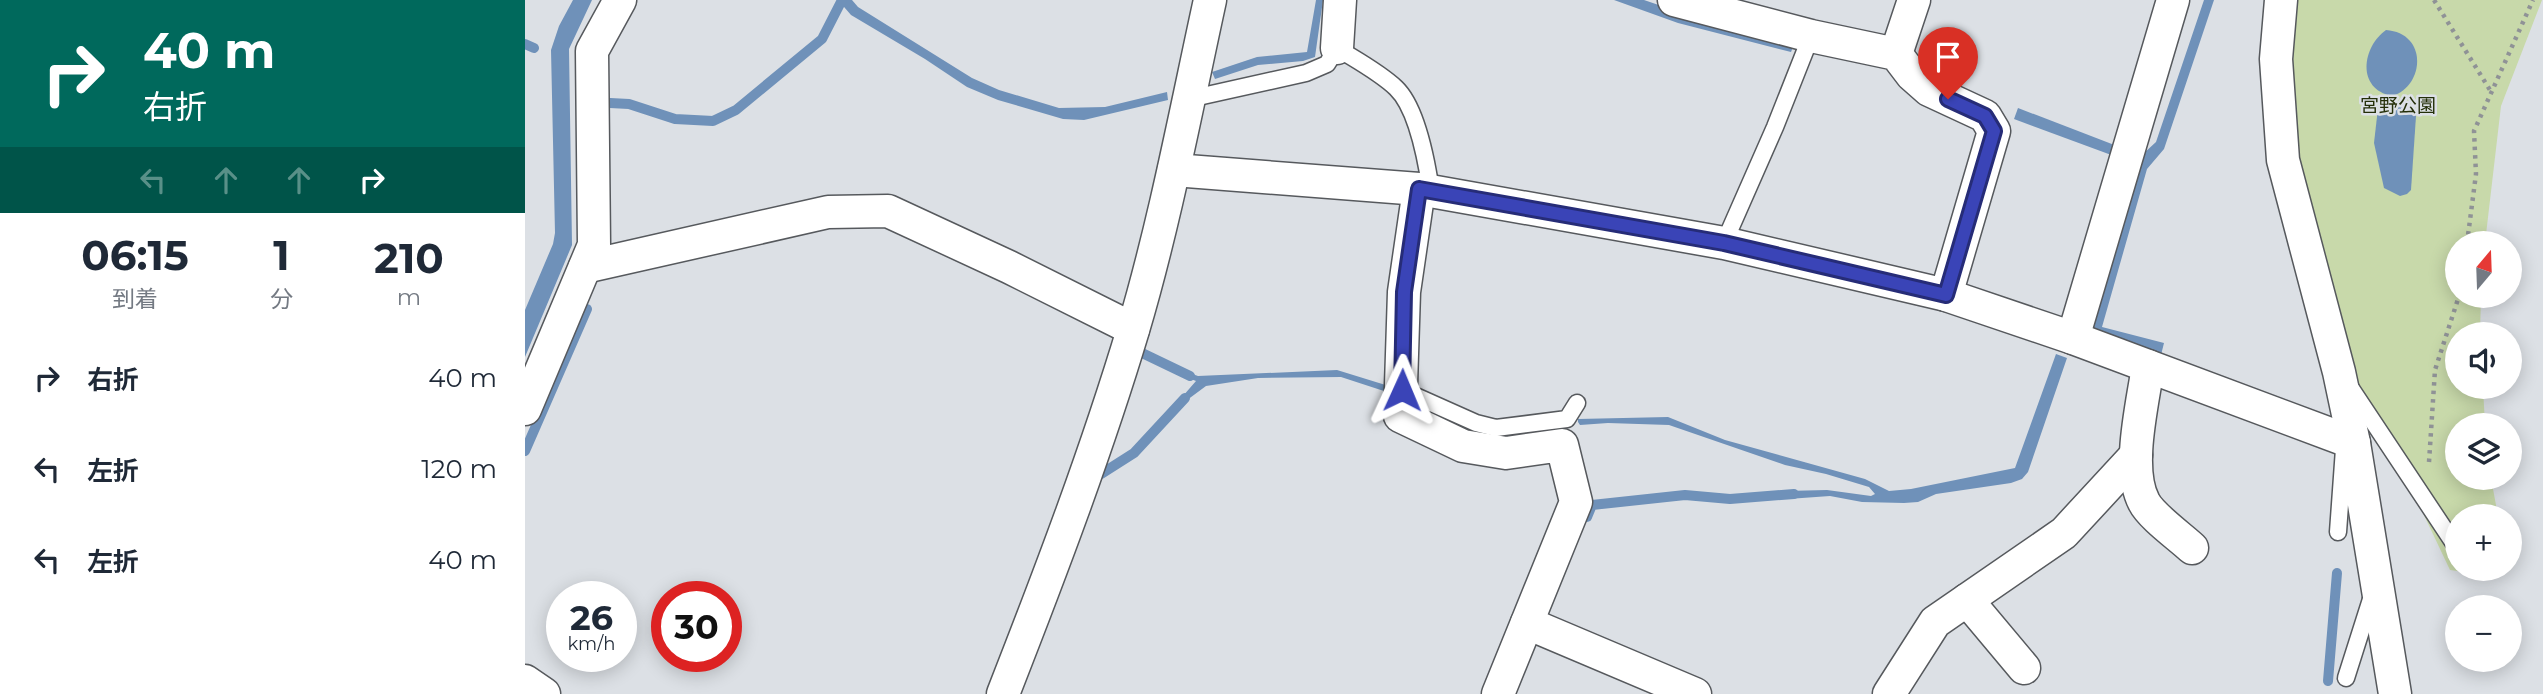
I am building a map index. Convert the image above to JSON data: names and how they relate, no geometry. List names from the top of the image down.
{
  "parks": ["宮野公園"],
  "north": "top",
  "page": {
    "turn": ["40 m", "右折"],
    "eta": [
      "06:15",
      "到着",
      "1",
      "分",
      "210",
      "m"
    ],
    "map_buttons": ["+", "−"],
    "list": [
      {
        "name": "右折",
        "value": "40 m"
      },
      {
        "name": "左折",
        "value": "120 m"
      },
      {
        "name": "左折",
        "value": "40 m"
      }
    ],
    "speed": "26 km/h",
    "limit": "30"
  }
}
